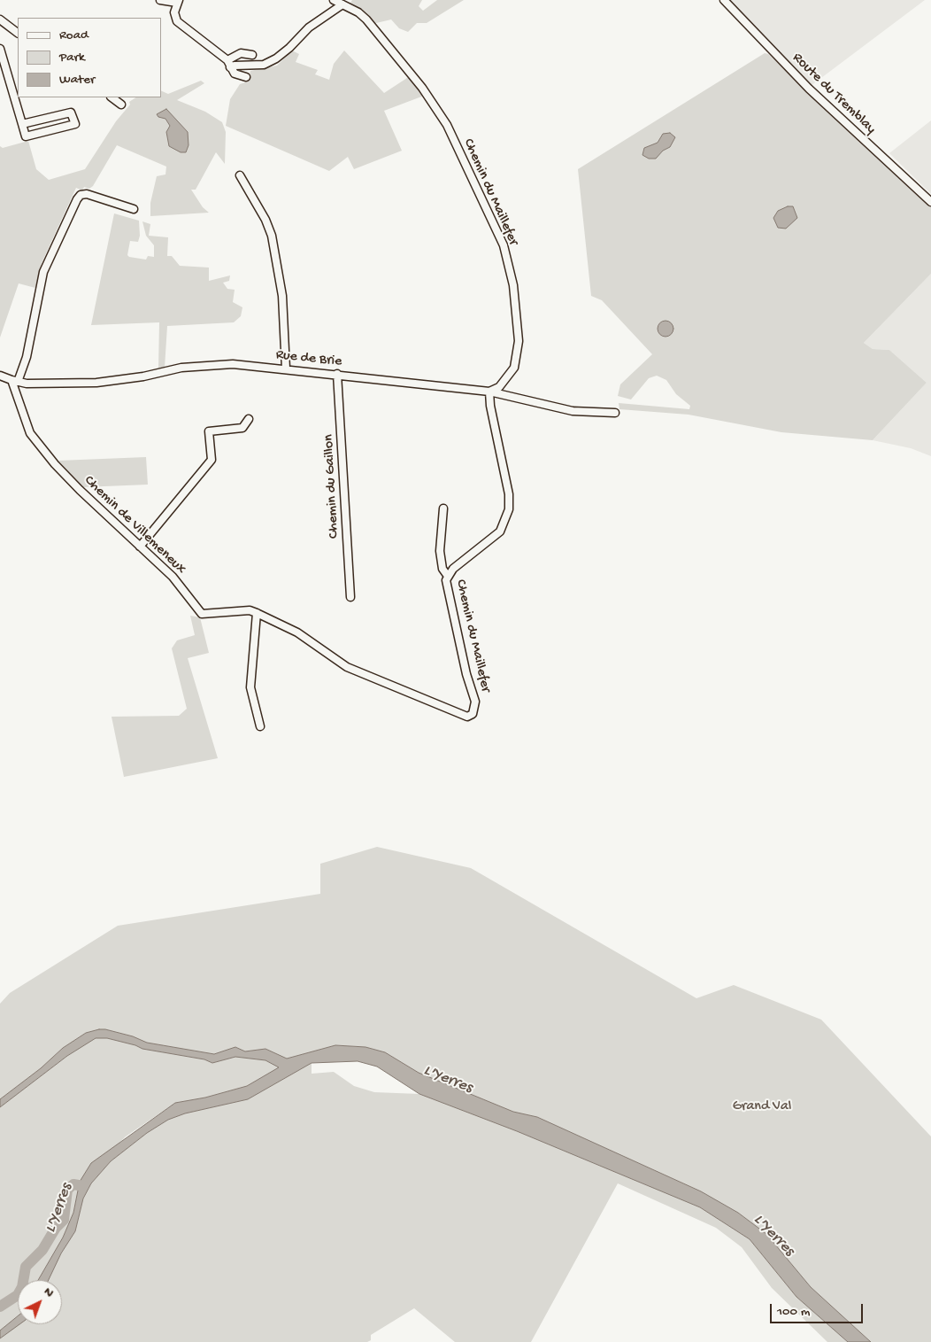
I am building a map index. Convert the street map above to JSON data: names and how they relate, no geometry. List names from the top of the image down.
{
  "streets": {
    "street": [
      "Route du Tremblay",
      "Chemin du Maillefer",
      "Rue de Brie",
      "Chemin du Gaillon",
      "Chemin de Villemeneux"
    ]
  },
  "crossings": [
    ["Chemin du Maillefer", "Rue de Brie"],
    ["Chemin du Maillefer", "Chemin de Villemeneux"],
    ["Rue de Brie", "Chemin du Gaillon"],
    ["Rue de Brie", "Chemin de Villemeneux"]
  ],
  "water": ["L'Yerres"],
  "parks": ["Grand Val"],
  "legend": ["Road", "Park", "Water"],
  "scale_bar": "100 m",
  "north": "top right"
}
